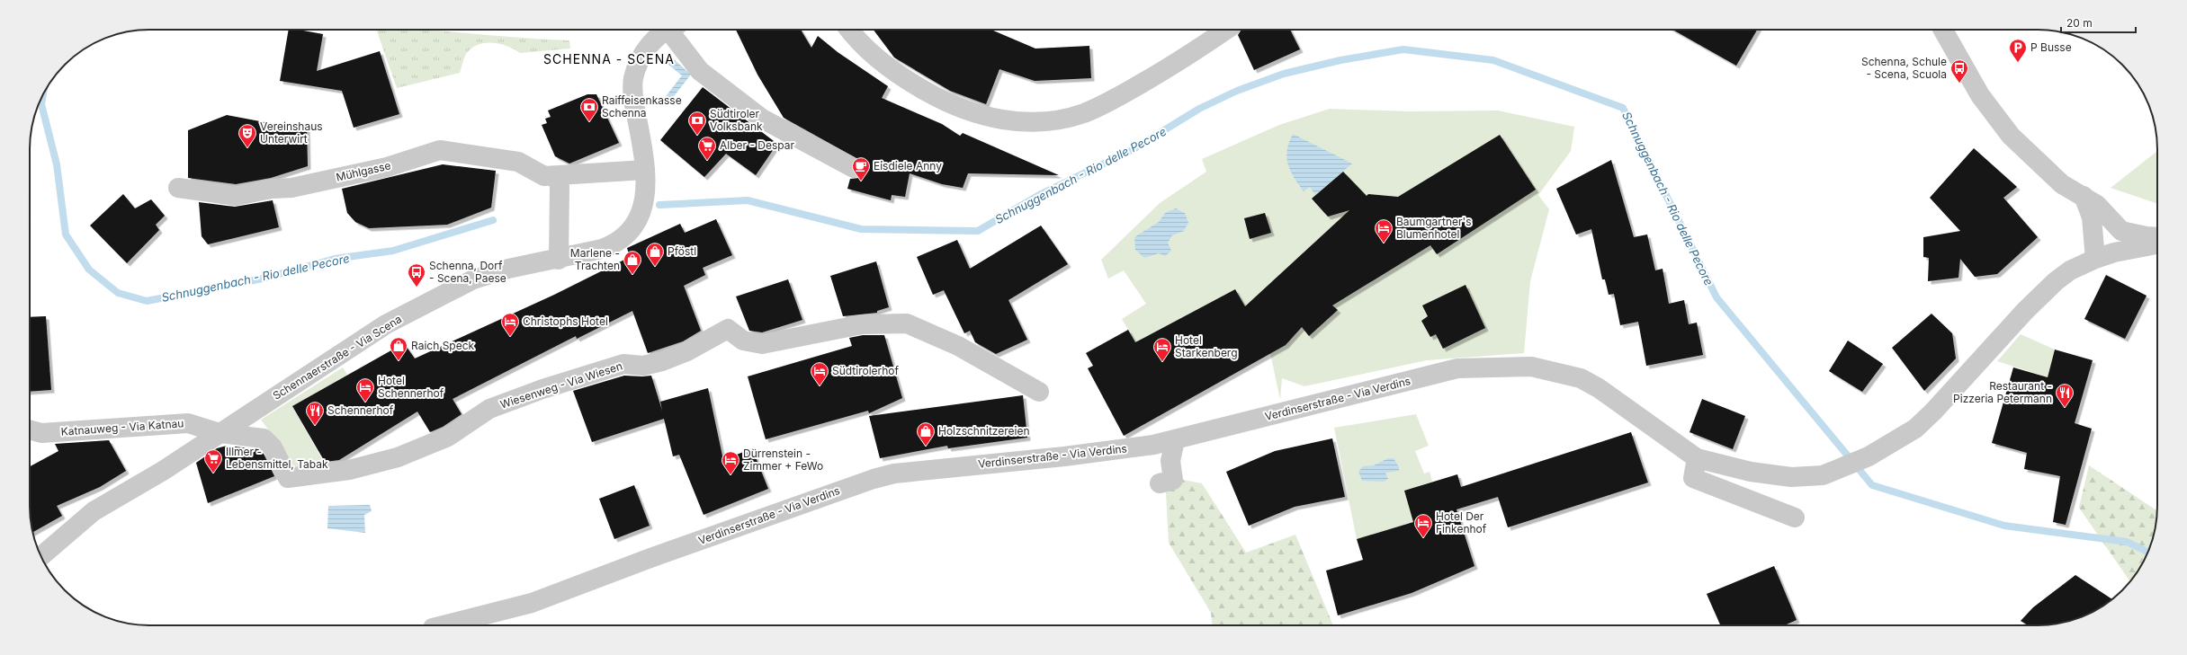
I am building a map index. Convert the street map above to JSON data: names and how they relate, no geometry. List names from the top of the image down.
{
  "streets": {
    "street": [
      "Mühlgasse",
      "Schennaerstraße - Via Scena",
      "Wiesenweg - Via Wiesen",
      "Verdinserstraße - Via Verdins",
      "Katnauweg - Via Katnau"
    ]
  },
  "crossings": [
    ["Schennaerstraße - Via Scena", "Wiesenweg - Via Wiesen"],
    ["Schennaerstraße - Via Scena", "Katnauweg - Via Katnau"],
    ["Wiesenweg - Via Wiesen", "Katnauweg - Via Katnau"]
  ],
  "districts": ["SCHENNA - SCENA"],
  "water": ["Schnuggenbach - Rio delle Pecore"],
  "places": {
    "parking": ["P Busse"],
    "bus stop": ["Schenna, Schule - Scena, Scuola", "Schenna, Dorf - Scena, Paese"],
    "bank": ["Raiffeisenkasse Schenna", "Südtiroler Volksbank"],
    "theatre": ["Vereinshaus Unterwirt"],
    "supermarket": ["Alber - Despar", "Illmer - Lebensmittel, Tabak"],
    "cafe": ["Eisdiele Anny"],
    "hotel": [
      "Baumgartner's Blumenhotel",
      "Christophs Hotel",
      "Hotel Starkenberg",
      "Südtirolerhof",
      "Hotel Schennerhof",
      "Dürrenstein - Zimmer + FeWo",
      "Hotel Der Finkenhof"
    ],
    "shop": [
      "Pföstl",
      "Marlene - Trachten",
      "Raich Speck",
      "Holzschnitzereien"
    ],
    "restaurant": ["Restaurant - Pizzeria Petermann", "Schennerhof"]
  },
  "scale_bar": "20 m"
}
